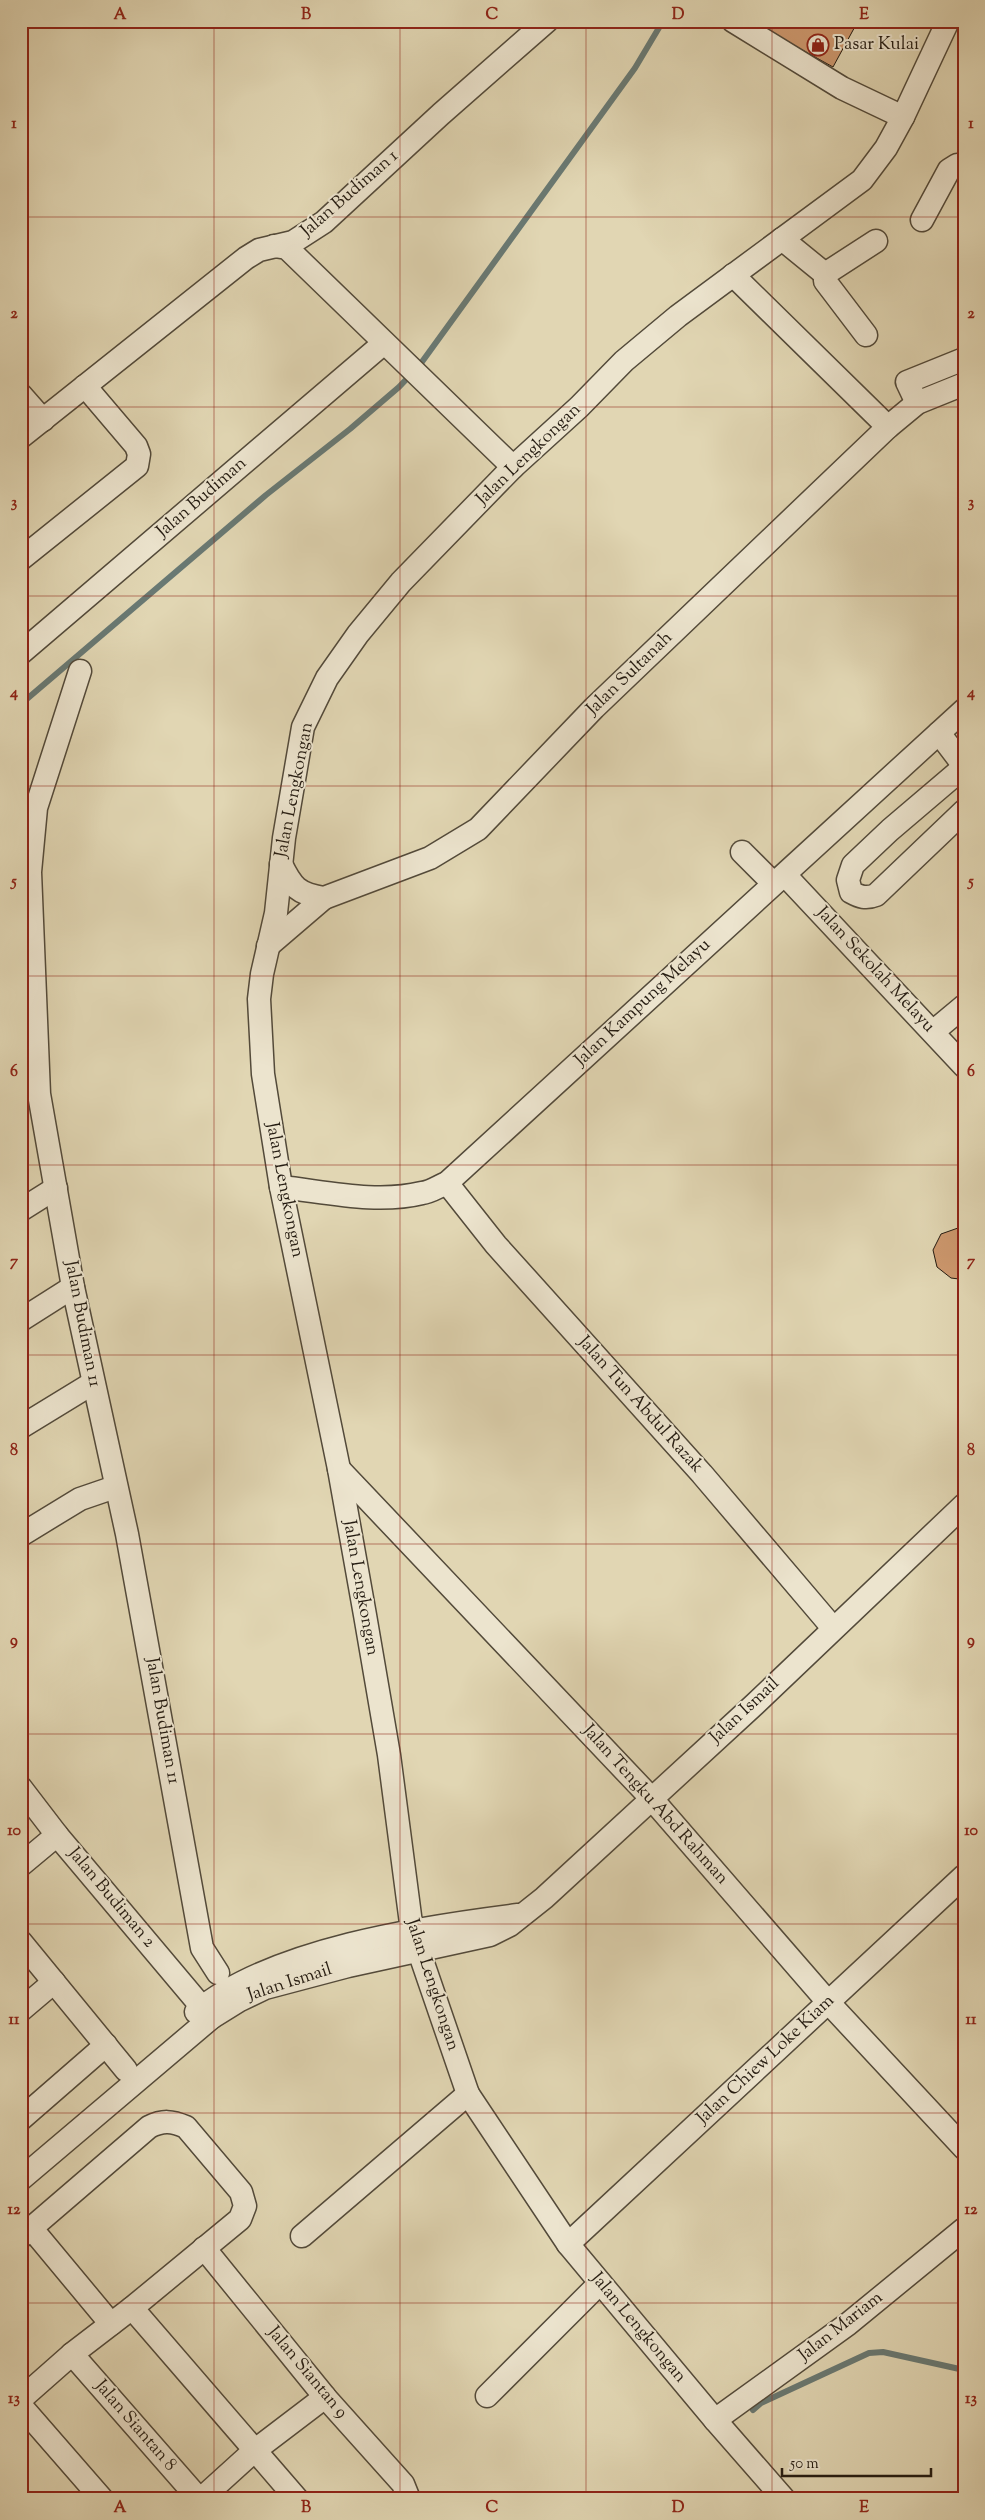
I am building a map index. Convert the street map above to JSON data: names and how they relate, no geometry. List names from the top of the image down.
{
  "streets": {
    "street": [
      "Jalan Budiman 1",
      "Jalan Lengkongan",
      "Jalan Budiman",
      "Jalan Sultanah",
      "Jalan Sekolah Melayu",
      "Jalan Kampung Melayu",
      "Jalan Budiman 11",
      "Jalan Tun Abdul Razak",
      "Jalan Ismail",
      "Jalan Tengku Abd Rahman",
      "Jalan Budiman 2",
      "Jalan Chiew Loke Kiam",
      "Jalan Mariam",
      "Jalan Siantan 9",
      "Jalan Siantan 8"
    ]
  },
  "crossings": [
    ["Jalan Lengkongan", "Jalan Sultanah"],
    ["Jalan Lengkongan", "Jalan Kampung Melayu"],
    ["Jalan Lengkongan", "Jalan Ismail"],
    ["Jalan Lengkongan", "Jalan Tengku Abd Rahman"],
    ["Jalan Lengkongan", "Jalan Chiew Loke Kiam"],
    ["Jalan Lengkongan", "Jalan Mariam"],
    ["Jalan Sekolah Melayu", "Jalan Kampung Melayu"],
    ["Jalan Kampung Melayu", "Jalan Tun Abdul Razak"],
    ["Jalan Tun Abdul Razak", "Jalan Ismail"],
    ["Jalan Ismail", "Jalan Tengku Abd Rahman"],
    ["Jalan Ismail", "Jalan Budiman 2"],
    ["Jalan Tengku Abd Rahman", "Jalan Chiew Loke Kiam"]
  ],
  "places": {
    "shop": ["Pasar Kulai"]
  },
  "scale_bar": "50 m",
  "grid": {
    "columns": [
      "A",
      "B",
      "C",
      "D",
      "E"
    ],
    "rows": [
      "1",
      "2",
      "3",
      "4",
      "5",
      "6",
      "7",
      "8",
      "9",
      "10",
      "11",
      "12",
      "13"
    ]
  }
}
